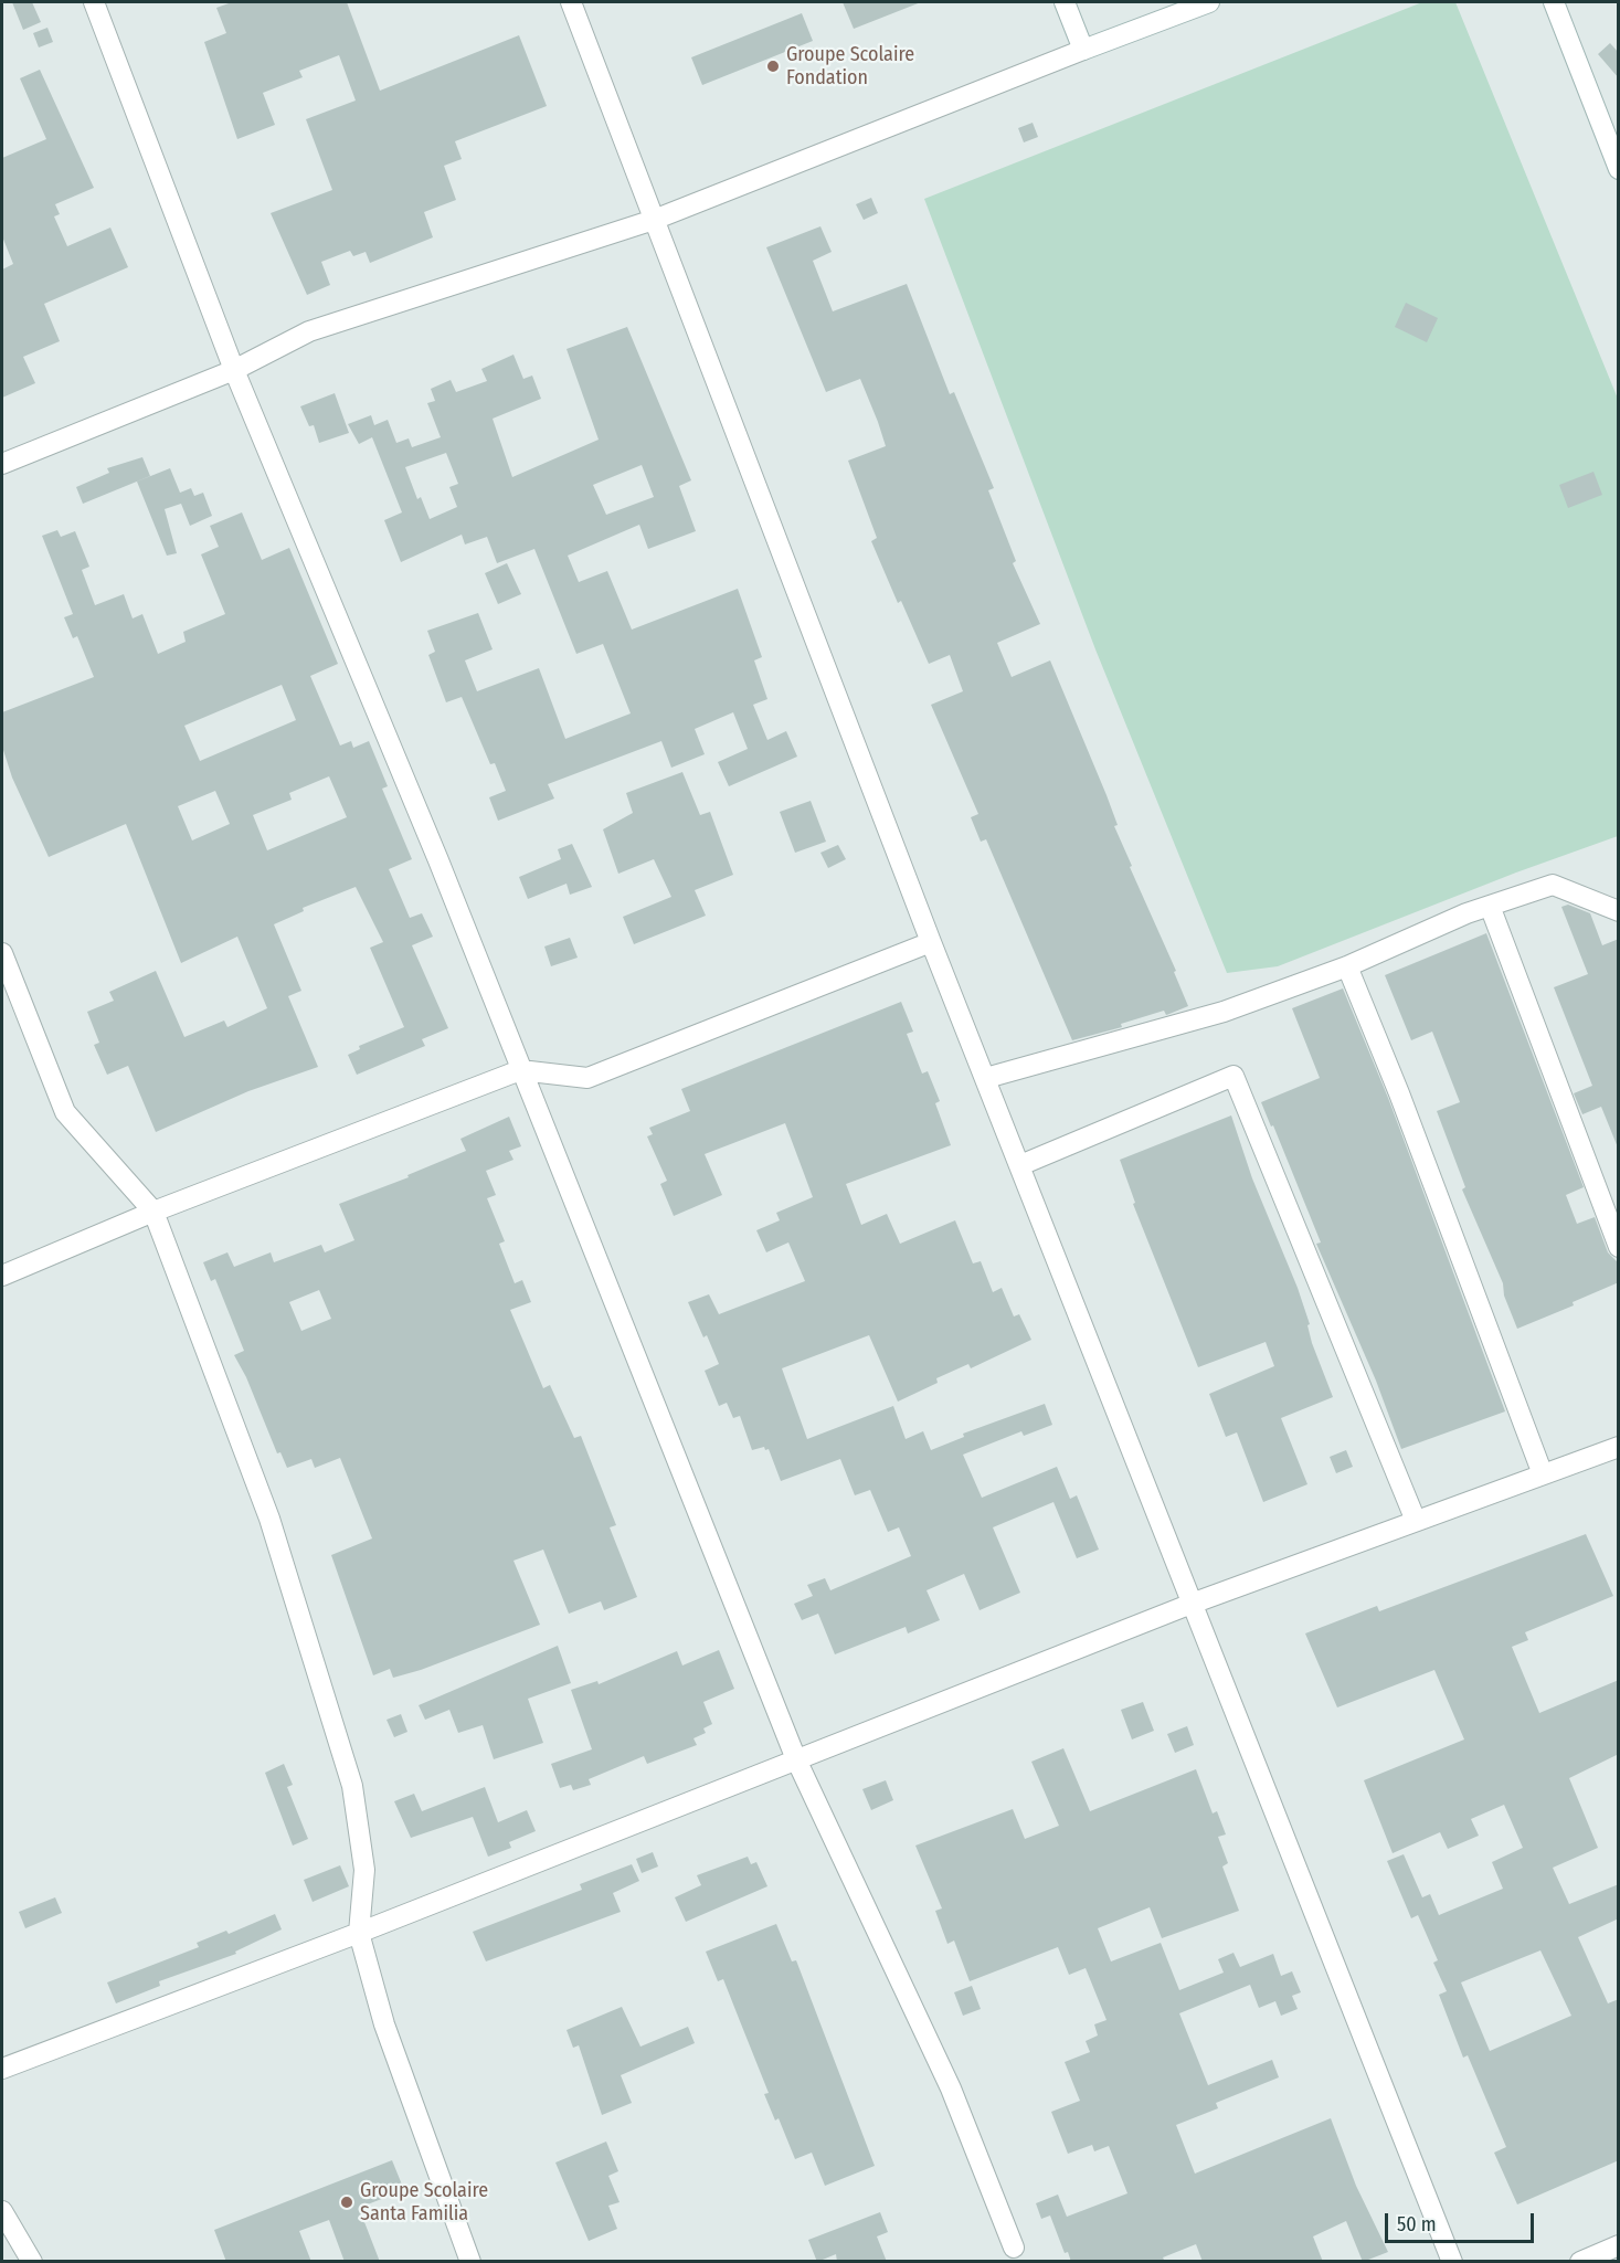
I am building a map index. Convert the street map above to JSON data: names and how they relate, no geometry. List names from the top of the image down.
{
  "places": ["Groupe Scolaire Fondation", "Groupe Scolaire Santa Familia"],
  "scale_bar": "50 m"
}
